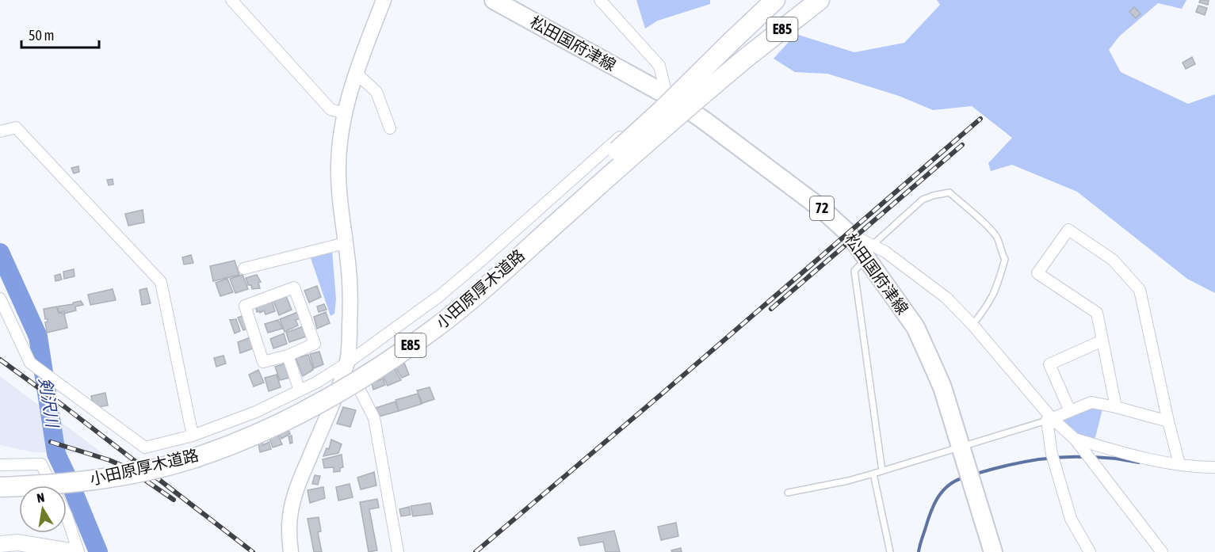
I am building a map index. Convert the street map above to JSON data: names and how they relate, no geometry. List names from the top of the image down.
{
  "streets": {
    "highway": ["E85", "小田原厚木道路"],
    "main road": ["松田国府津線", "72"]
  },
  "water": ["剣沢川"],
  "scale_bar": "50 m",
  "north": "top"
}
